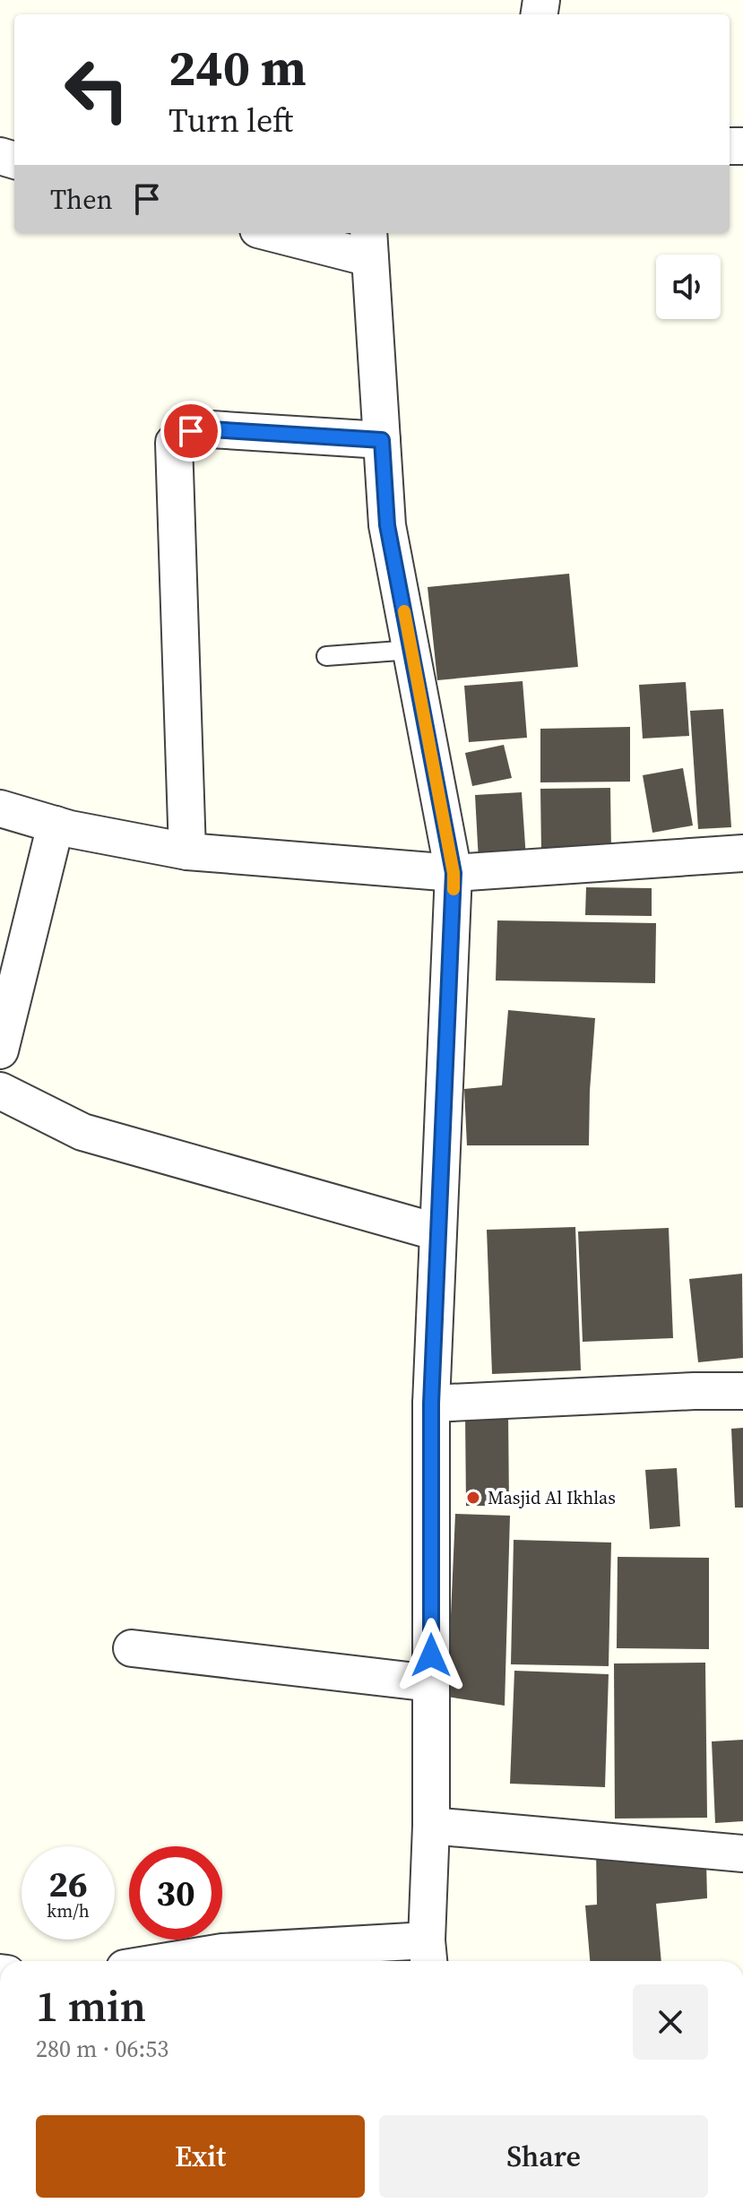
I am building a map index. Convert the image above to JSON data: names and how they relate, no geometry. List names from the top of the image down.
{
  "places": ["Masjid Al Ikhlas"],
  "page": {
    "turn": ["240 m", "Turn left"],
    "then": "Then",
    "speed": "26 km/h",
    "limit": "30",
    "heading": ["1 min", "280 m · 06:53"],
    "buttons": ["Exit", "Share"]
  }
}
